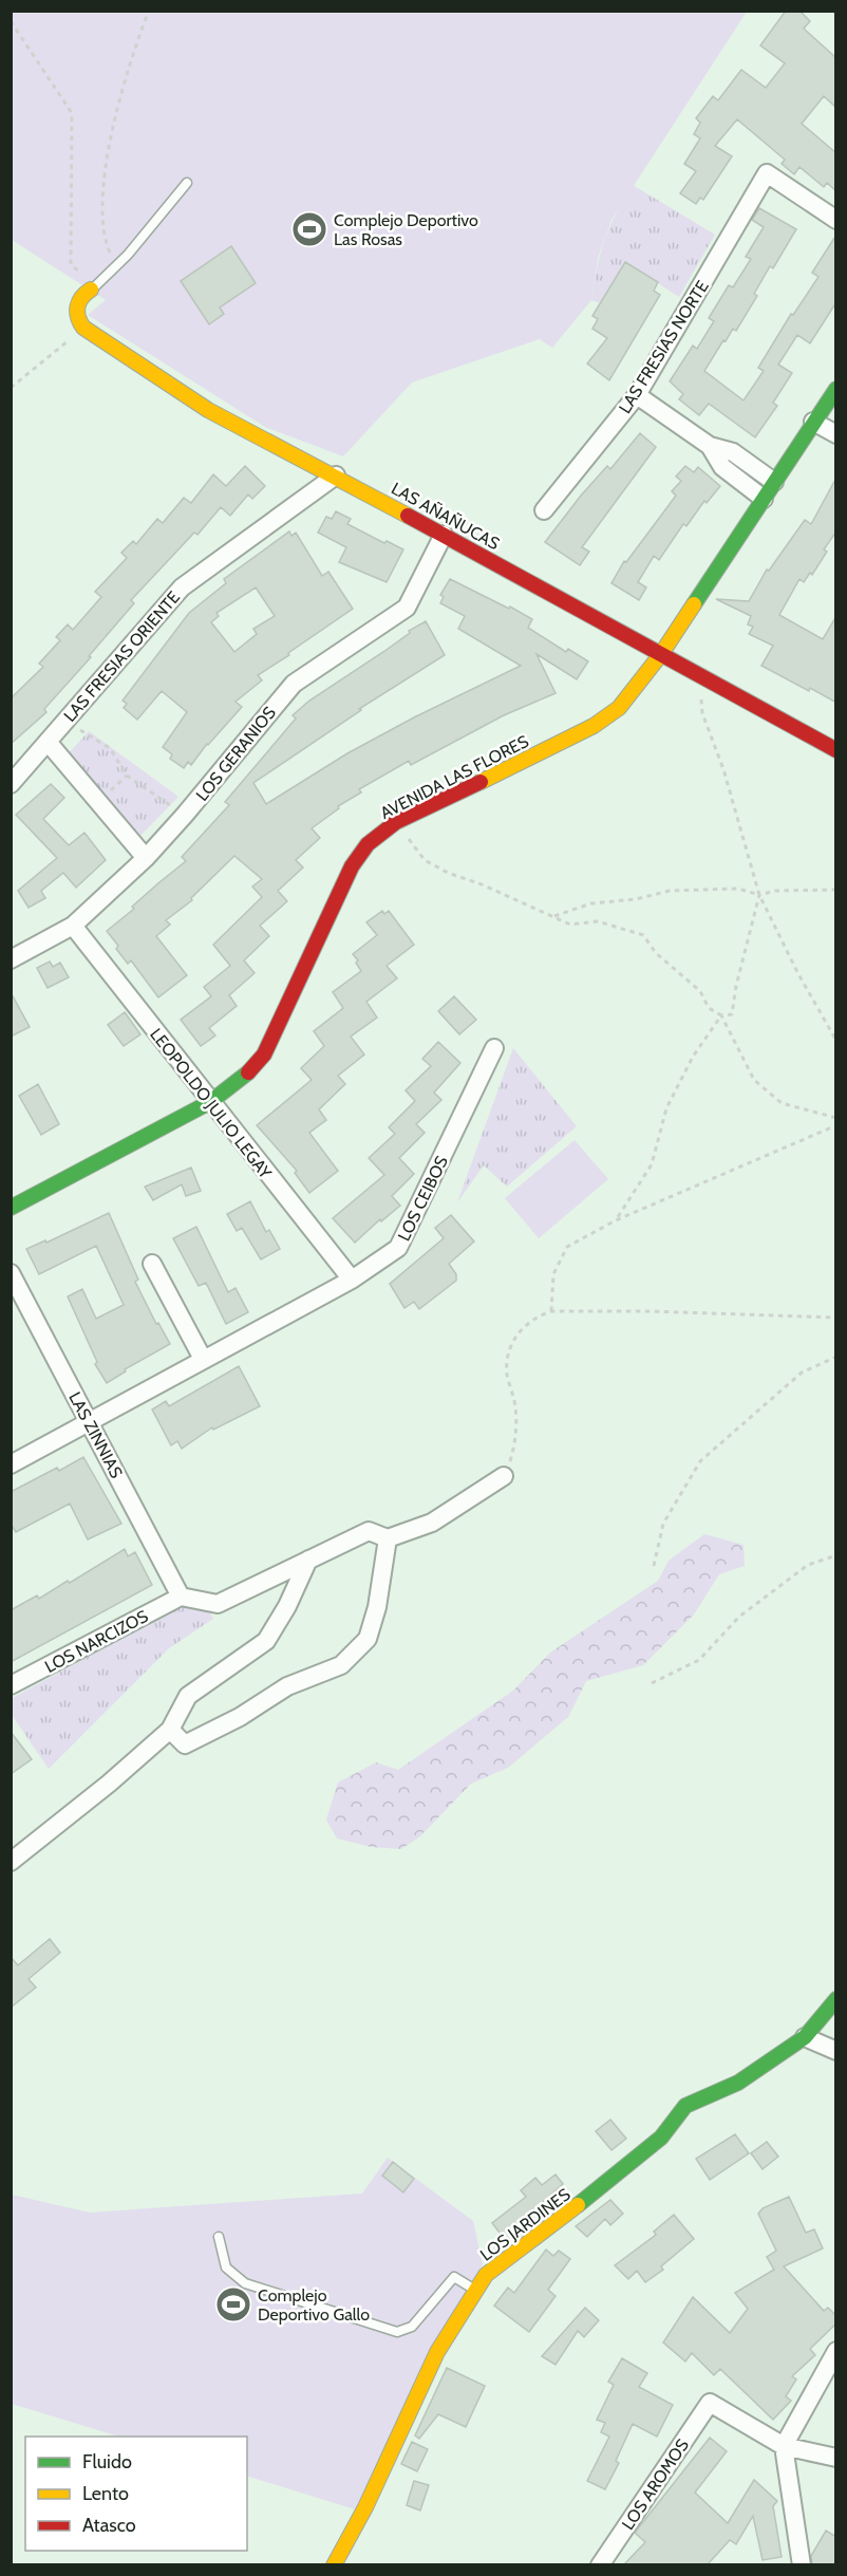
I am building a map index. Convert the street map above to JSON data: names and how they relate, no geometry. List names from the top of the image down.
{
  "streets": {
    "street": [
      "LAS FRESIAS NORTE",
      "LAS AÑAÑUCAS",
      "LAS FRESIAS ORIENTE",
      "LOS GERANIOS",
      "AVENIDA LAS FLORES",
      "LEOPOLDO JULIO LEGAY",
      "LOS CEIBOS",
      "LAS ZINNIAS",
      "LOS NARCIZOS",
      "LOS JARDINES",
      "LOS AROMOS"
    ]
  },
  "crossings": [
    ["LAS AÑAÑUCAS", "LAS FRESIAS ORIENTE"],
    ["LAS AÑAÑUCAS", "LOS GERANIOS"],
    ["LAS AÑAÑUCAS", "AVENIDA LAS FLORES"],
    ["LOS GERANIOS", "LEOPOLDO JULIO LEGAY"],
    ["AVENIDA LAS FLORES", "LEOPOLDO JULIO LEGAY"],
    ["LEOPOLDO JULIO LEGAY", "LOS CEIBOS"],
    ["LOS CEIBOS", "LAS ZINNIAS"],
    ["LAS ZINNIAS", "LOS NARCIZOS"]
  ],
  "places": {
    "sports": ["Complejo Deportivo Las Rosas", "Complejo Deportivo Gallo"]
  },
  "legend": ["Fluido", "Lento", "Atasco"]
}
